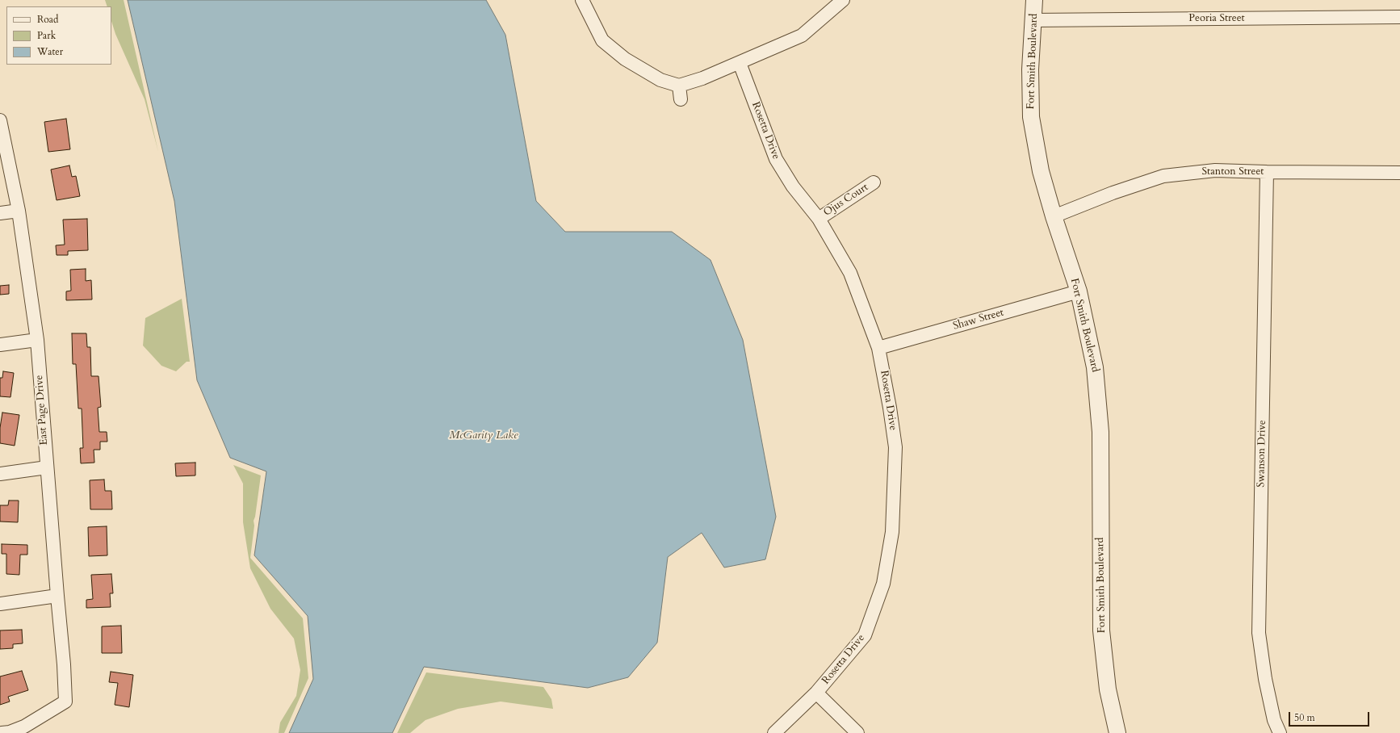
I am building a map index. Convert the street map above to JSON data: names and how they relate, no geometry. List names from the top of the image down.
{
  "streets": {
    "street": [
      "Peoria Street",
      "Fort Smith Boulevard",
      "Rosetta Drive",
      "Stanton Street",
      "Ojus Court",
      "Shaw Street",
      "East Page Drive",
      "Swanson Drive"
    ]
  },
  "crossings": [
    ["Peoria Street", "Fort Smith Boulevard"],
    ["Fort Smith Boulevard", "Stanton Street"],
    ["Fort Smith Boulevard", "Shaw Street"],
    ["Rosetta Drive", "Ojus Court"],
    ["Rosetta Drive", "Shaw Street"],
    ["Stanton Street", "Swanson Drive"]
  ],
  "water": ["McGarity Lake"],
  "legend": ["Road", "Park", "Water"],
  "scale_bar": "50 m"
}
